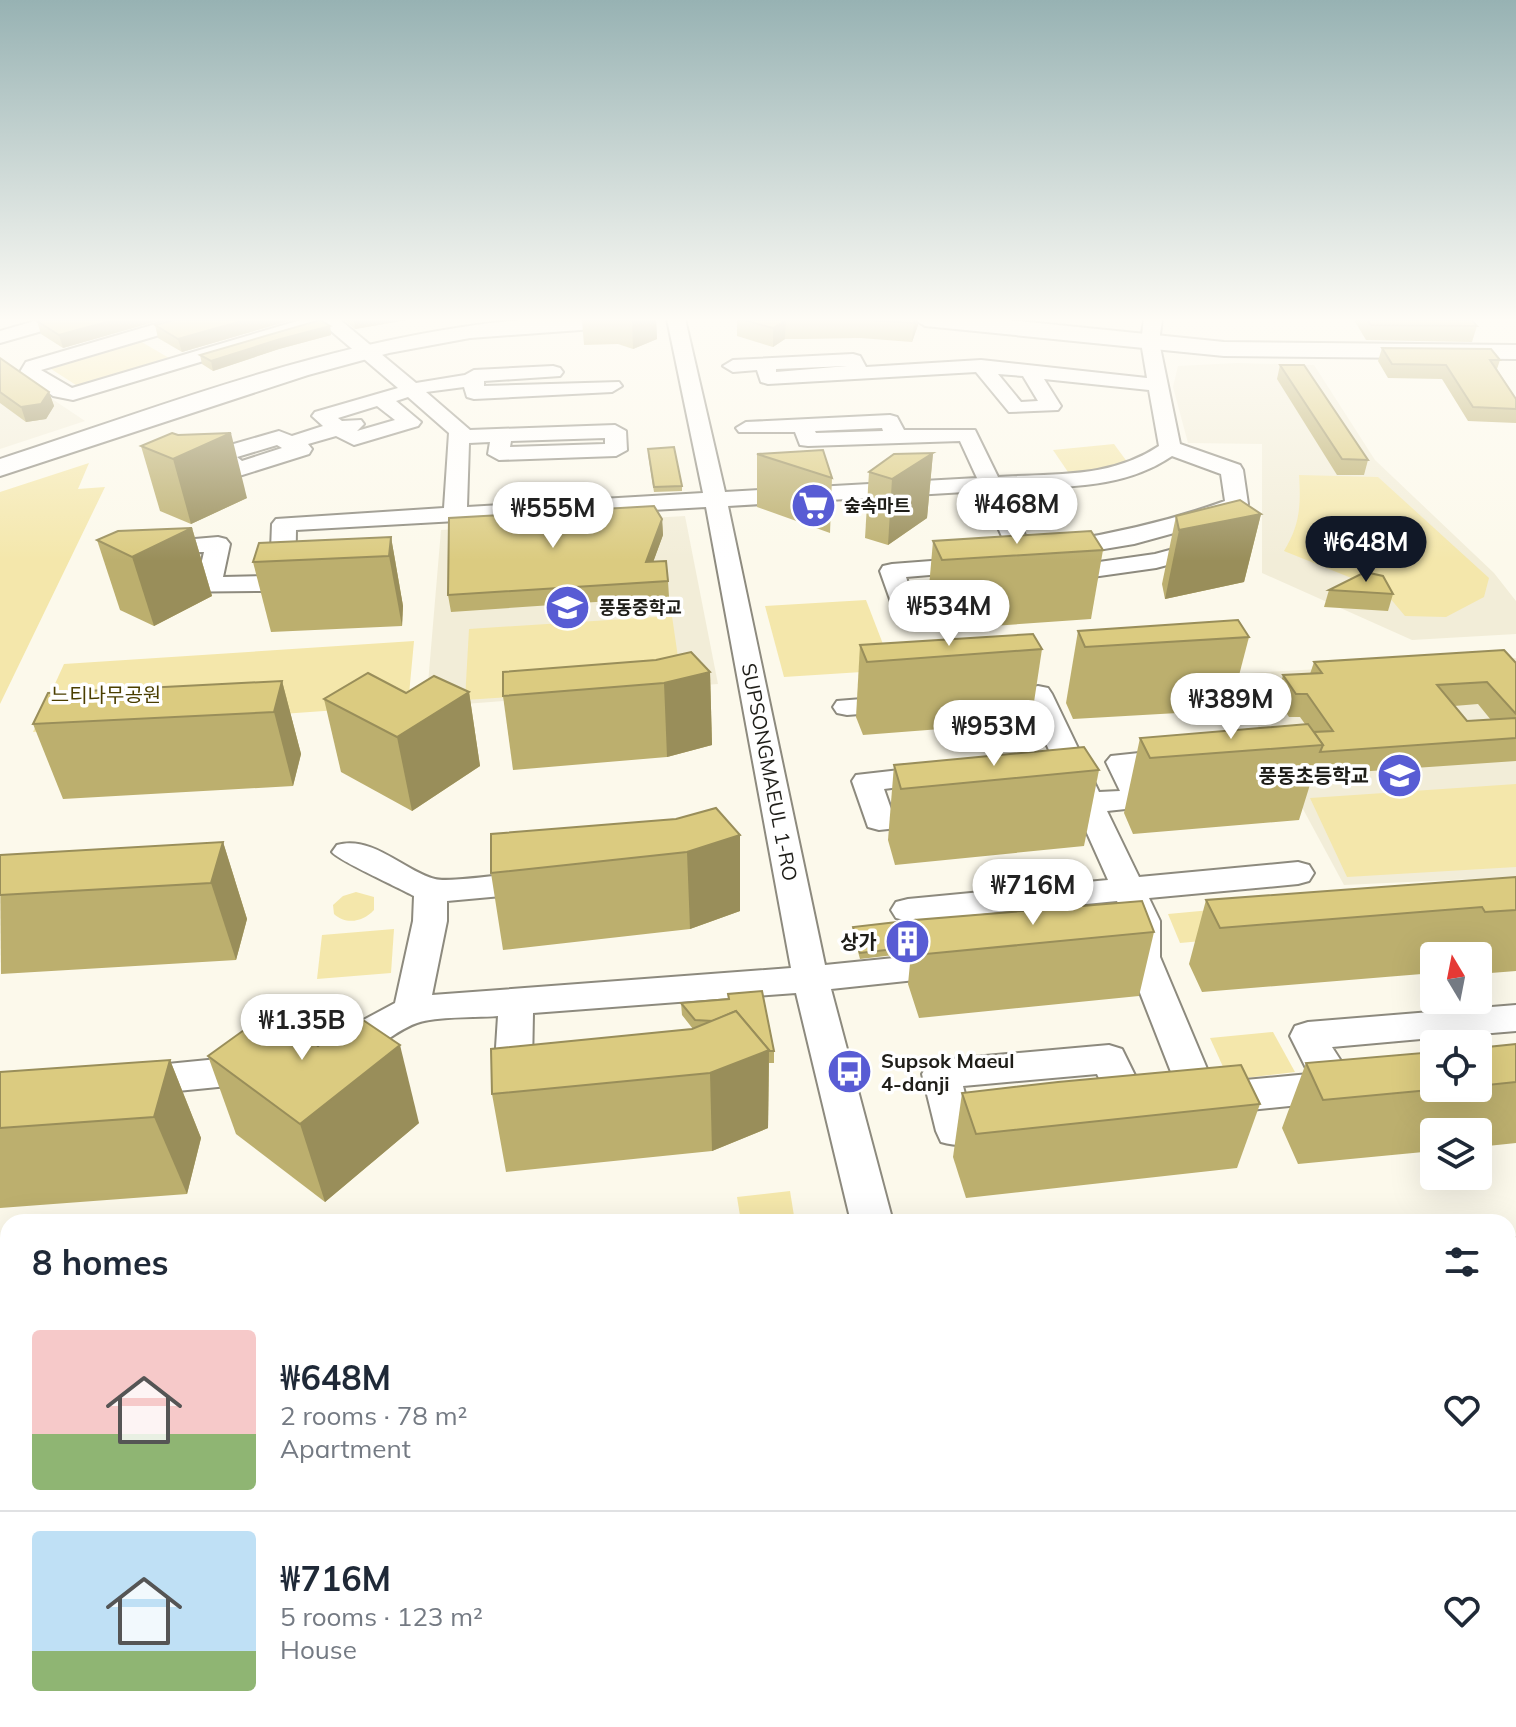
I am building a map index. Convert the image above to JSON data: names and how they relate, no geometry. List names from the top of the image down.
{
  "streets": {
    "street": ["SUPSONGMAEUL 1-RO"]
  },
  "parks": ["느티나무공원"],
  "places": {
    "supermarket": ["숲속마트"],
    "school or university": ["풍동중학교", "풍동초등학교"],
    "building": ["상가"],
    "bus stop": ["Supsok Maeul 4-danji"]
  },
  "north": "top",
  "page": {
    "price": [
      "₩468M",
      "₩555M",
      "₩648M",
      "₩534M",
      "₩389M",
      "₩953M",
      "₩716M",
      "₩1.35B"
    ],
    "heading": "8 homes",
    "list": [
      {
        "name": "₩648M",
        "note": "2 rooms · 78 m² · Apartment"
      },
      {
        "name": "₩716M",
        "note": "5 rooms · 123 m² · House"
      }
    ]
  }
}
